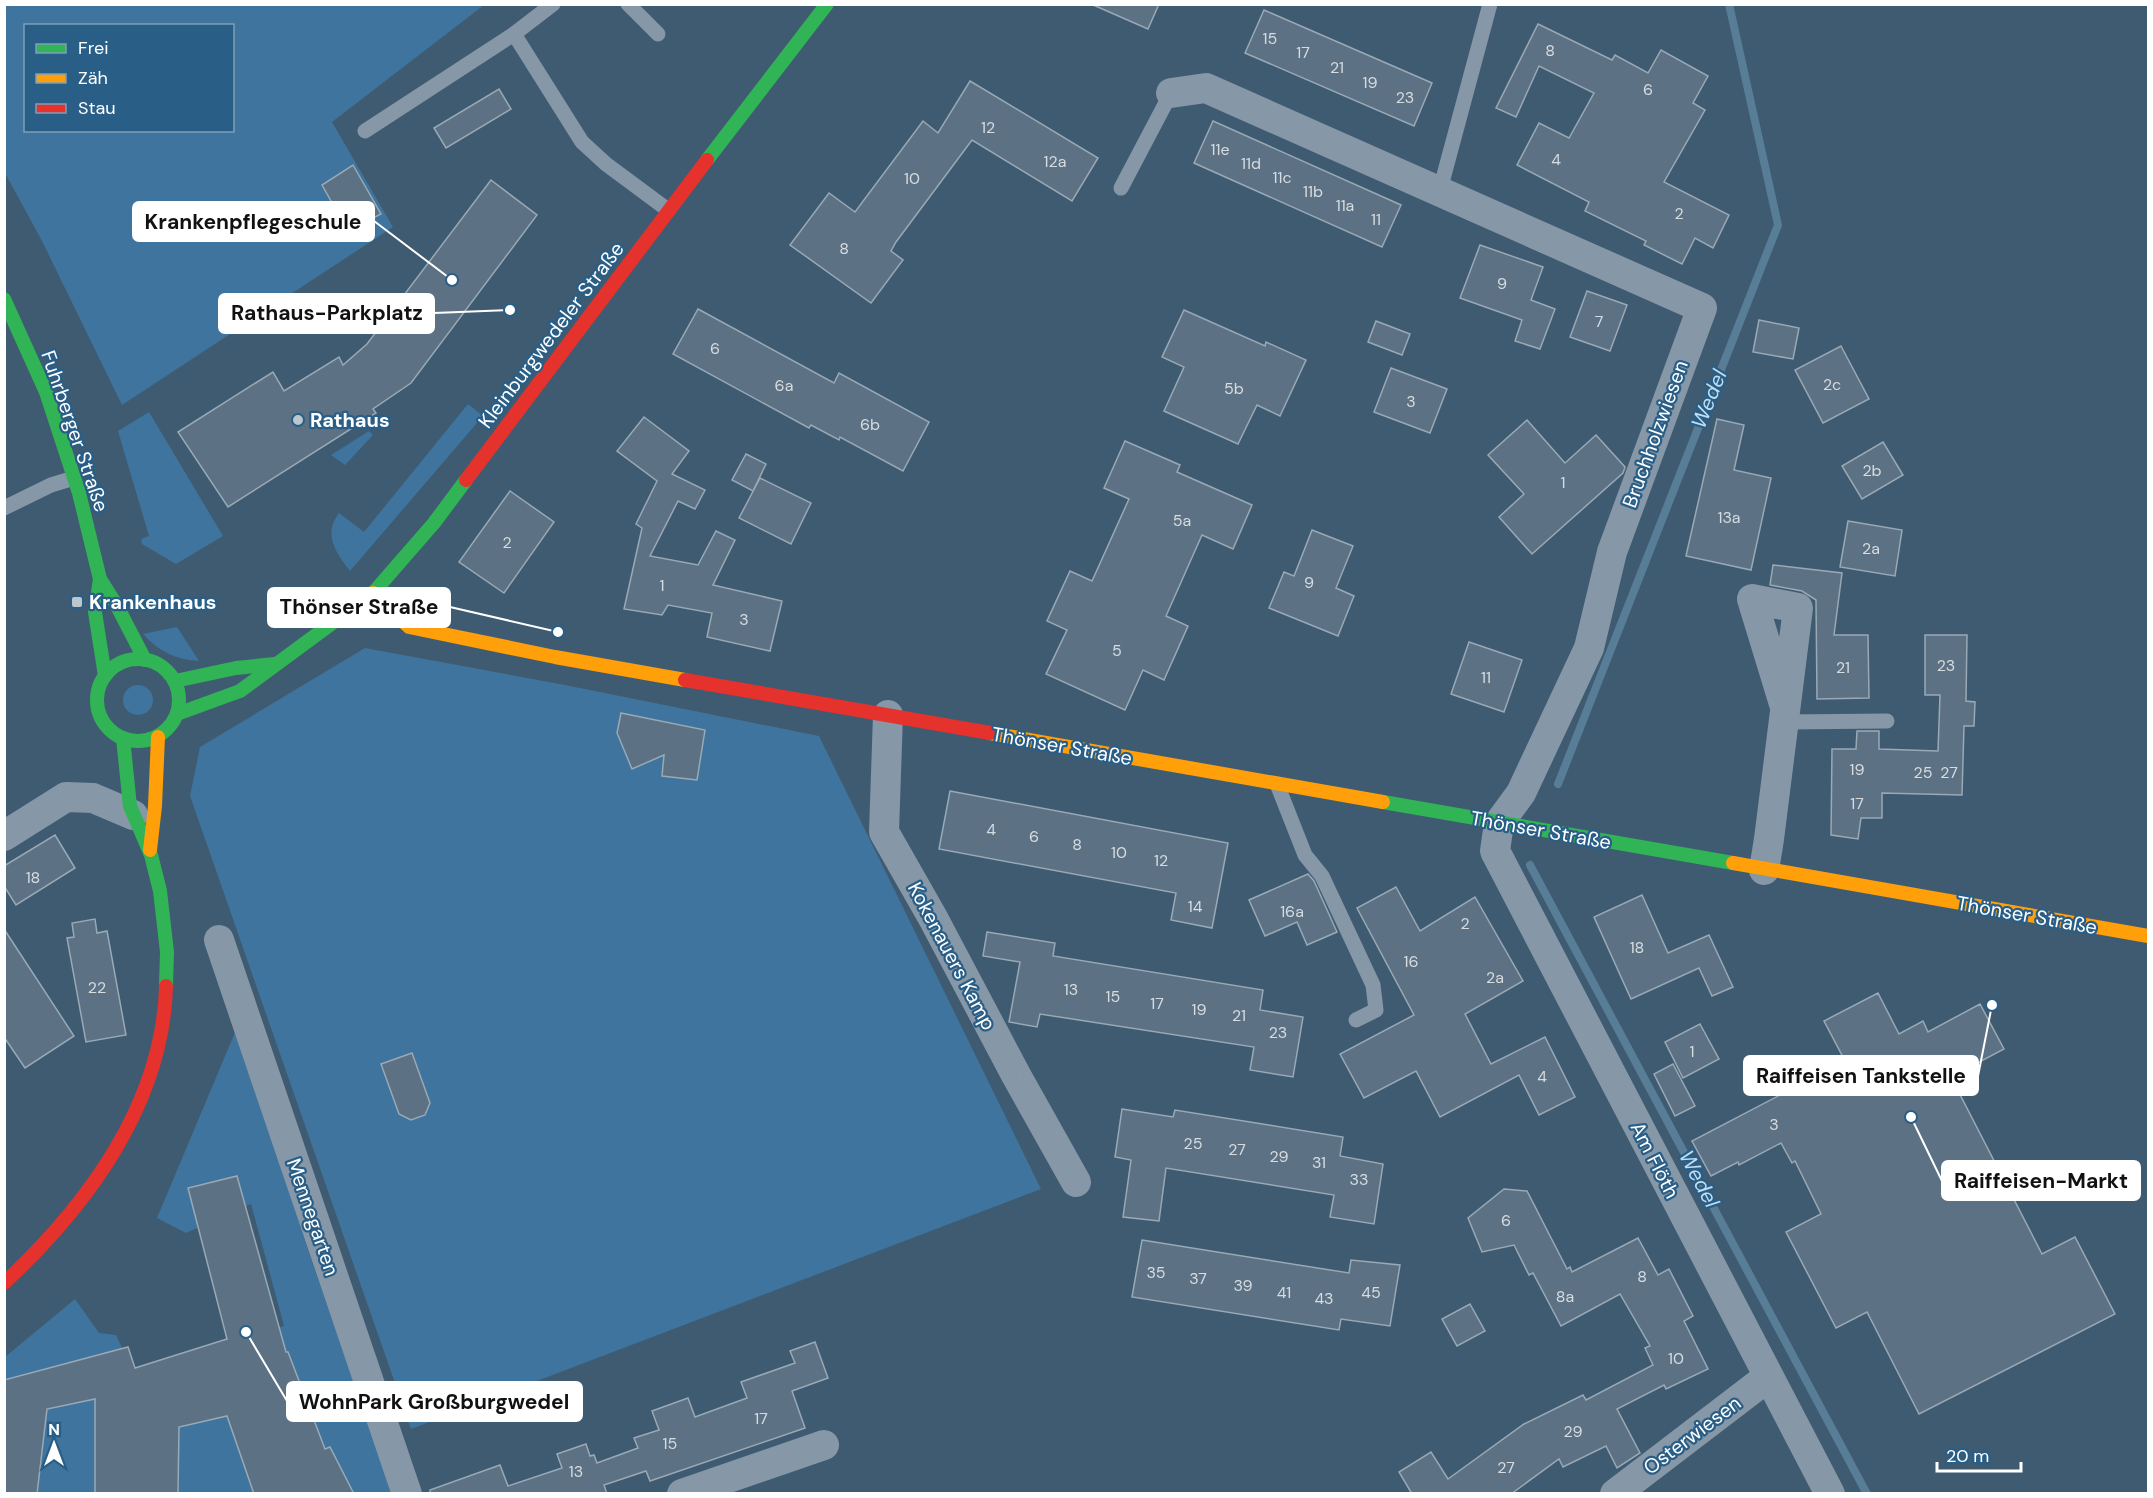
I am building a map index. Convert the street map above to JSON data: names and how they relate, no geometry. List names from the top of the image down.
{
  "streets": {
    "street": [
      "Kleinburgwedeler Straße",
      "Fuhrberger Straße",
      "Bruchholzwiesen",
      "Thönser Straße",
      "Kokenauers Kamp",
      "Am Flöth",
      "Mennegarten",
      "Osterwiesen"
    ]
  },
  "crossings": [
    ["Kleinburgwedeler Straße", "Fuhrberger Straße"],
    ["Kleinburgwedeler Straße", "Thönser Straße"],
    ["Bruchholzwiesen", "Thönser Straße"],
    ["Bruchholzwiesen", "Am Flöth"],
    ["Thönser Straße", "Kokenauers Kamp"],
    ["Thönser Straße", "Am Flöth"],
    ["Am Flöth", "Osterwiesen"]
  ],
  "water": ["Wedel"],
  "places": {
    "other": [
      "Krankenpflegeschule",
      "Rathaus-Parkplatz",
      "Rathaus",
      "Thönser Straße",
      "Raiffeisen Tankstelle",
      "Raiffeisen-Markt",
      "WohnPark Großburgwedel"
    ],
    "transit": ["Krankenhaus"]
  },
  "house_numbers": [
    "15",
    "8",
    "17",
    "21",
    "19",
    "6",
    "23",
    "12",
    "11e",
    "4",
    "12a",
    "11d",
    "11c",
    "10",
    "11b",
    "11a",
    "2",
    "11",
    "8",
    "9",
    "7",
    "6",
    "2c",
    "6a",
    "5b",
    "3",
    "6b",
    "2b",
    "1",
    "13a",
    "5a",
    "2",
    "2a",
    "9",
    "1",
    "3",
    "5",
    "23",
    "21",
    "11",
    "19",
    "25",
    "27",
    "17",
    "4",
    "6",
    "8",
    "10",
    "12",
    "18",
    "14",
    "16a",
    "2",
    "18",
    "16",
    "2a",
    "22",
    "13",
    "15",
    "17",
    "19",
    "21",
    "23",
    "1",
    "4",
    "3",
    "25",
    "27",
    "29",
    "31",
    "33",
    "6",
    "35",
    "8",
    "37",
    "39",
    "41",
    "45",
    "8a",
    "43",
    "10",
    "17",
    "29",
    "15",
    "27",
    "13"
  ],
  "legend": ["Frei", "Zäh", "Stau"],
  "scale_bar": "20 m",
  "north": "top"
}
